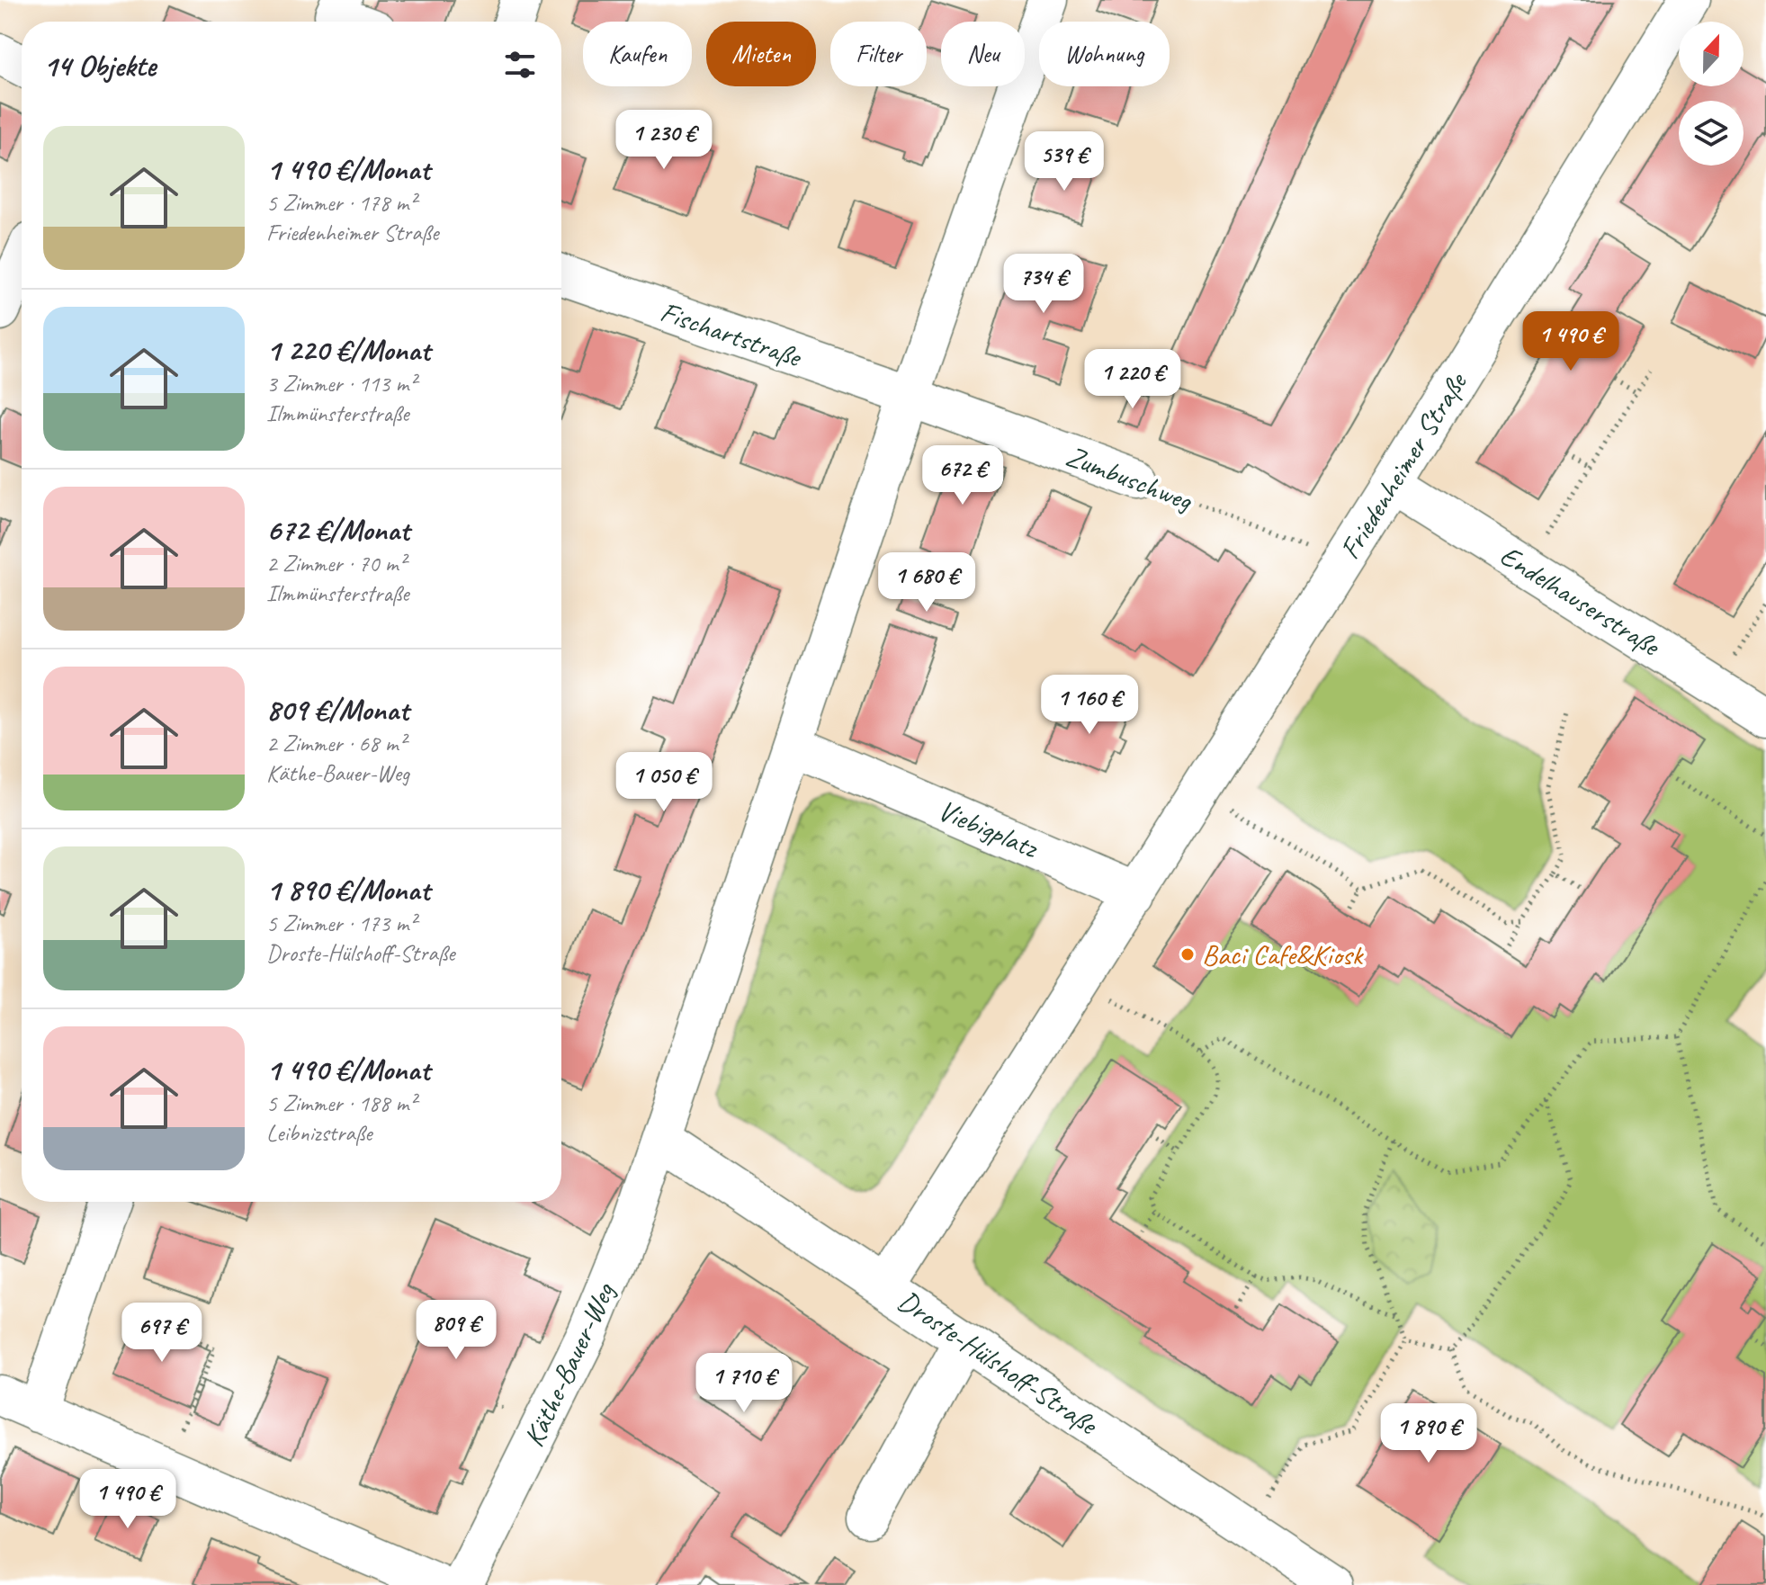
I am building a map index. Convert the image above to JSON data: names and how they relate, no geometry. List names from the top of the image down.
{
  "streets": {
    "street": [
      "Fischartstraße",
      "Friedenheimer Straße",
      "Zumbuschweg",
      "Endelhauserstraße",
      "Viebigplatz",
      "Droste-Hülshoff-Straße",
      "Käthe-Bauer-Weg"
    ]
  },
  "crossings": [
    ["Fischartstraße", "Zumbuschweg"],
    ["Friedenheimer Straße", "Endelhauserstraße"],
    ["Friedenheimer Straße", "Viebigplatz"],
    ["Droste-Hülshoff-Straße", "Käthe-Bauer-Weg"]
  ],
  "places": ["Baci Cafe&Kiosk"],
  "north": "top",
  "page": {
    "chip": [
      "Kaufen",
      "Mieten",
      "Filter",
      "Neu",
      "Wohnung"
    ],
    "heading": "14 Objekte",
    "list": [
      {
        "name": "1 490 €/Monat",
        "note": "5 Zimmer · 178 m² · Friedenheimer Straße"
      },
      {
        "name": "1 220 €/Monat",
        "note": "3 Zimmer · 113 m² · Ilmmünsterstraße"
      },
      {
        "name": "672 €/Monat",
        "note": "2 Zimmer · 70 m² · Ilmmünsterstraße"
      },
      {
        "name": "809 €/Monat",
        "note": "2 Zimmer · 68 m² · Käthe-Bauer-Weg"
      },
      {
        "name": "1 890 €/Monat",
        "note": "5 Zimmer · 173 m² · Droste-Hülshoff-Straße"
      },
      {
        "name": "1 490 €/Monat",
        "note": "5 Zimmer · 188 m² · Leibnizstraße"
      }
    ],
    "price": [
      "1 230 €",
      "539 €",
      "734 €",
      "1 490 €",
      "1 220 €",
      "672 €",
      "1 680 €",
      "1 160 €",
      "1 050 €",
      "809 €",
      "697 €",
      "1 710 €",
      "1 890 €",
      "1 490 €"
    ]
  }
}
